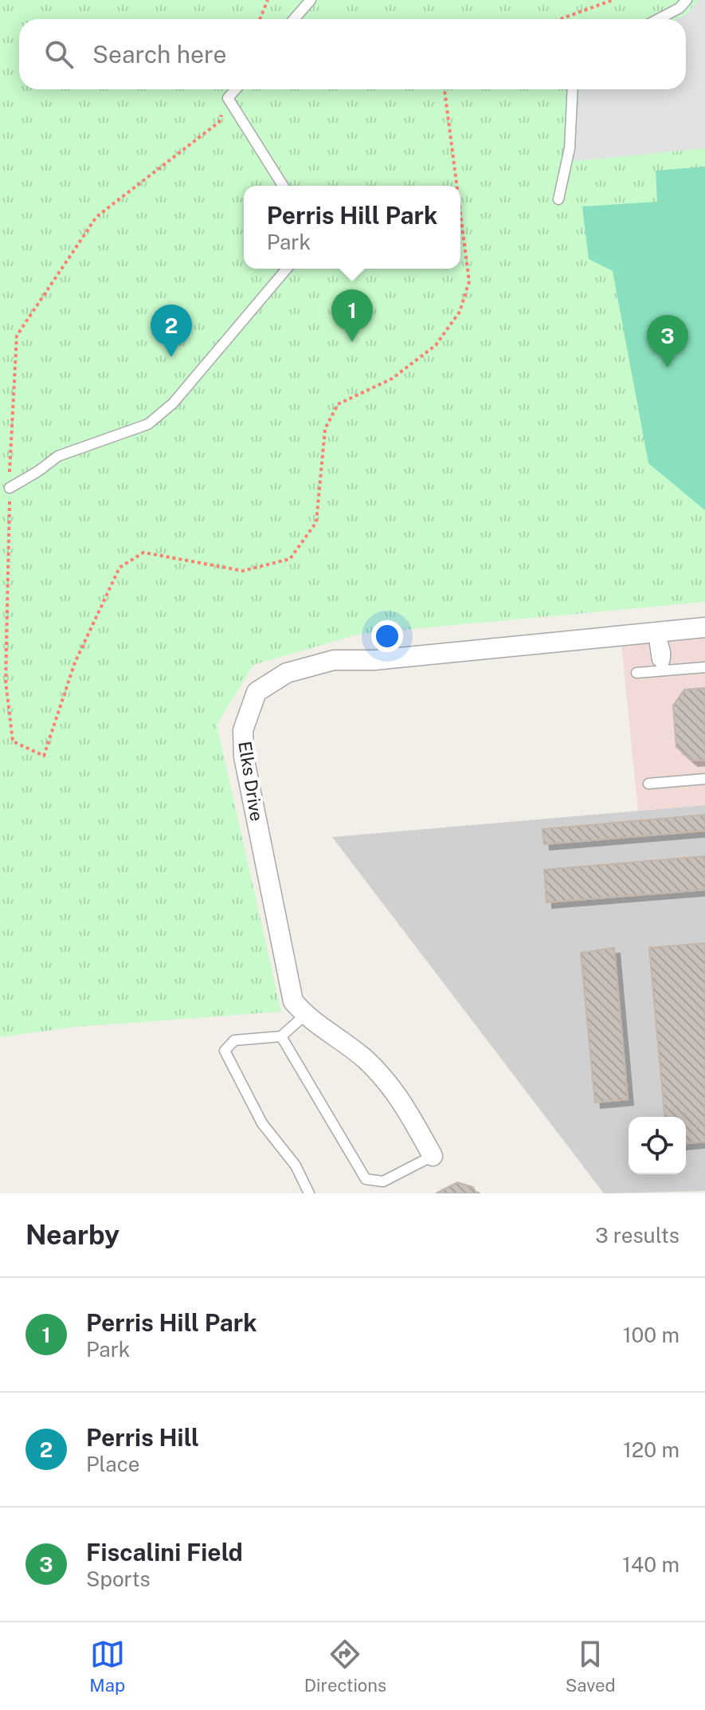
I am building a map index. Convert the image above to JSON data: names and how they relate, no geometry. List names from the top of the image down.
{
  "streets": {
    "street": ["Elks Drive"]
  },
  "page": {
    "search": "Search here",
    "popup": ["Perris Hill Park", "Park"],
    "pins": ["1", "2", "3"],
    "heading": ["Nearby", "3 results"],
    "list": [
      {
        "mark": "1",
        "name": "Perris Hill Park",
        "note": "Park",
        "value": "100 m"
      },
      {
        "mark": "2",
        "name": "Perris Hill",
        "note": "Place",
        "value": "120 m"
      },
      {
        "mark": "3",
        "name": "Fiscalini Field",
        "note": "Sports",
        "value": "140 m"
      }
    ],
    "nav": ["Map", "Directions", "Saved"]
  }
}
